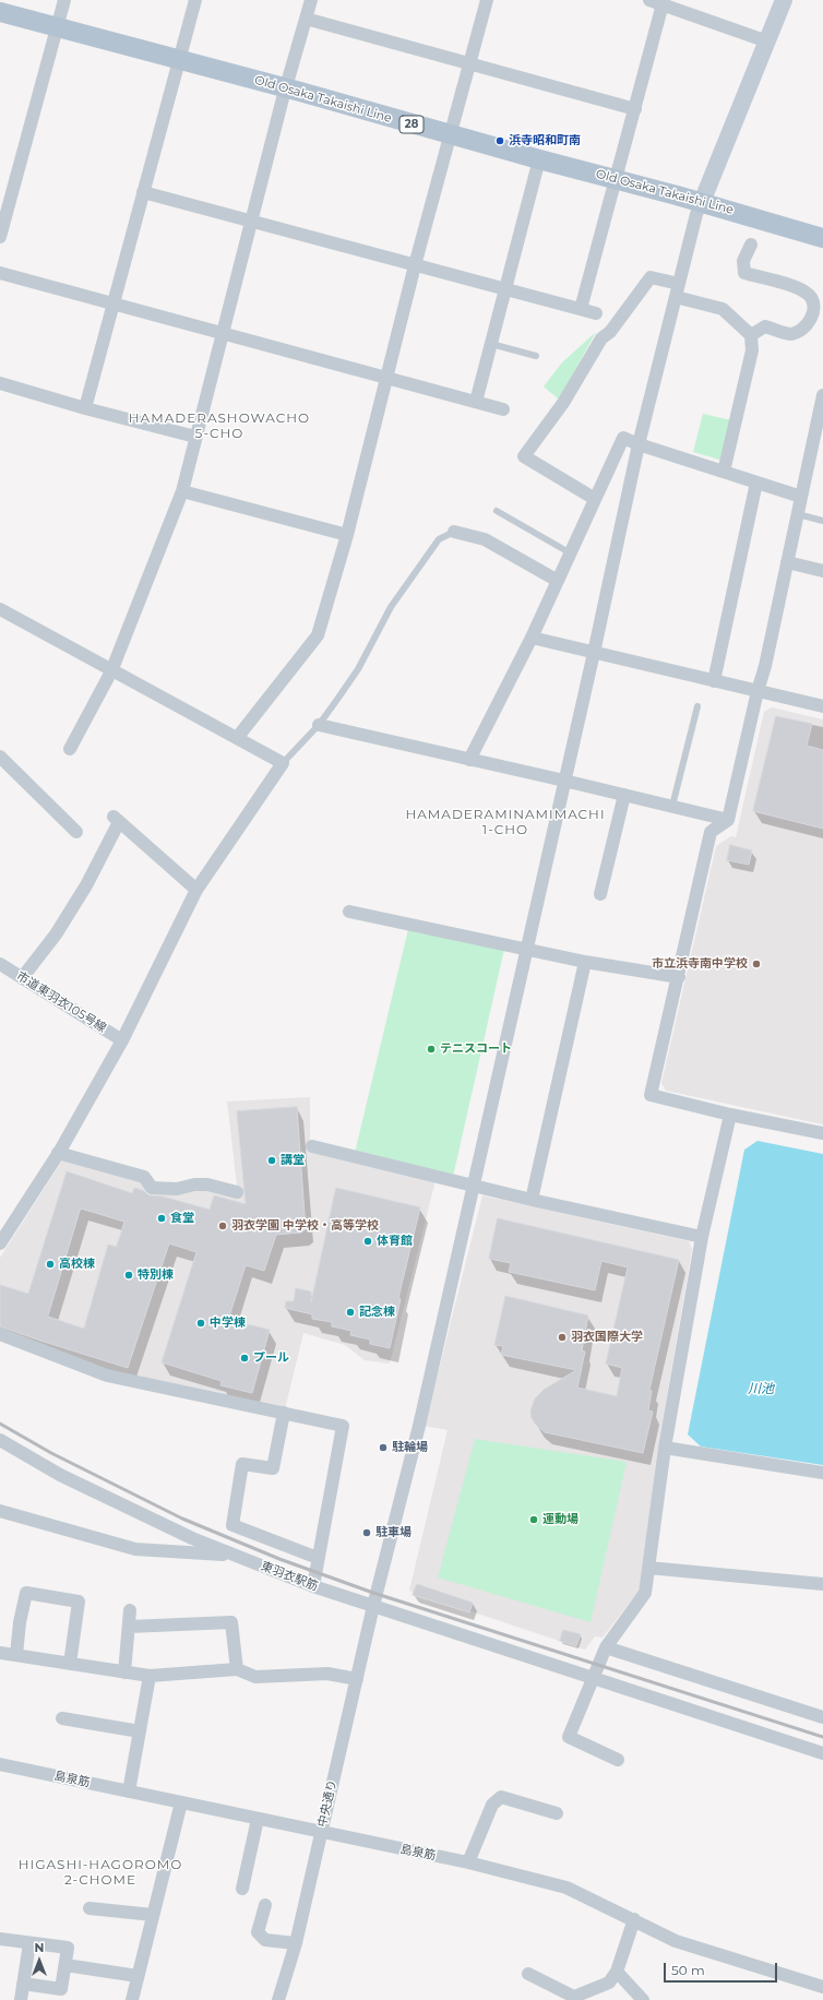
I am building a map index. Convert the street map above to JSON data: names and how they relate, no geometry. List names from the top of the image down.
{
  "streets": {
    "main road": ["Old Osaka Takaishi Line", "28"],
    "street": [
      "市道東羽衣105号線",
      "東羽衣駅筋",
      "島泉筋",
      "中央通り"
    ]
  },
  "crossings": [
    ["Old Osaka Takaishi Line", "中央通り"],
    ["東羽衣駅筋", "中央通り"],
    ["島泉筋", "中央通り"]
  ],
  "districts": ["HAMADERASHOWACHO 5-CHO", "HAMADERAMINAMIMACHI 1-CHO", "HIGASHI-HAGOROMO 2-CHOME"],
  "water": ["川池"],
  "places": [
    "浜寺昭和町南",
    "市立浜寺南中学校",
    "テニスコート",
    "講堂",
    "食堂",
    "羽衣学園 中学校・高等学校",
    "体育館",
    "高校棟",
    "特別棟",
    "記念棟",
    "中学棟",
    "羽衣国際大学",
    "プール",
    "駐輪場",
    "運動場",
    "駐車場"
  ],
  "scale_bar": "50 m",
  "north": "top"
}
